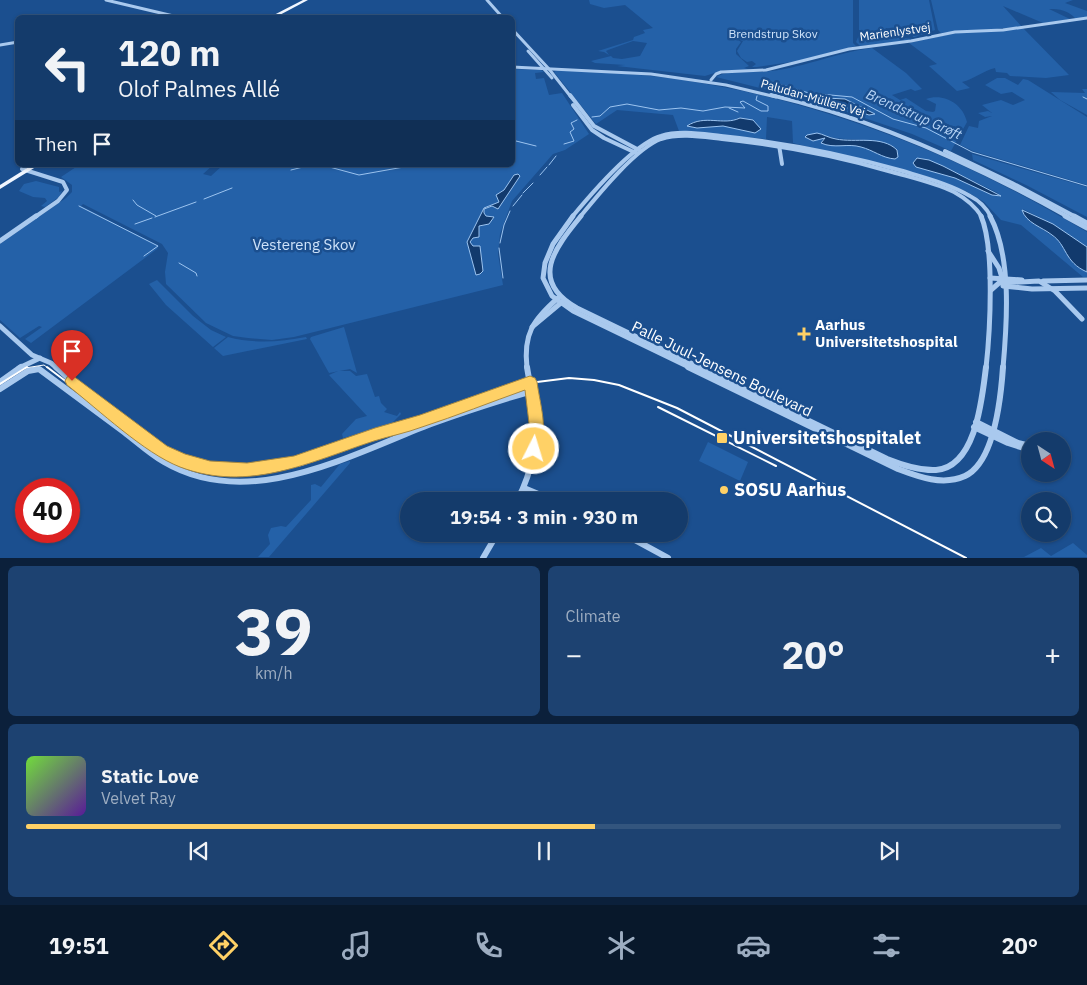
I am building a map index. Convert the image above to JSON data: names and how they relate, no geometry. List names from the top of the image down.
{
  "streets": {
    "street": ["Marienlystvej", "Paludan-Müllers Vej", "Palle Juul-Jensens Boulevard"]
  },
  "crossings": [
    ["Marienlystvej", "Paludan-Müllers Vej"]
  ],
  "water": ["Brendstrup Grøft"],
  "parks": ["Brendstrup Skov", "Vestereng Skov"],
  "places": {
    "health": ["Aarhus Universitetshospital"],
    "transit": ["Universitetshospitalet"],
    "other": ["SOSU Aarhus"]
  },
  "north": "bottom right",
  "page": {
    "turn": ["120 m", "Olof Palmes Allé"],
    "then": "Then",
    "limit": "40",
    "trip": "19:54 · 3 min · 930 m",
    "tile": [
      ["39", "km/h"],
      "Climate"
    ],
    "heat": ["−", "20°", "+"],
    "song": ["Static Love", "Velvet Ray"],
    "tabs": ["19:51", "20°"]
  }
}
